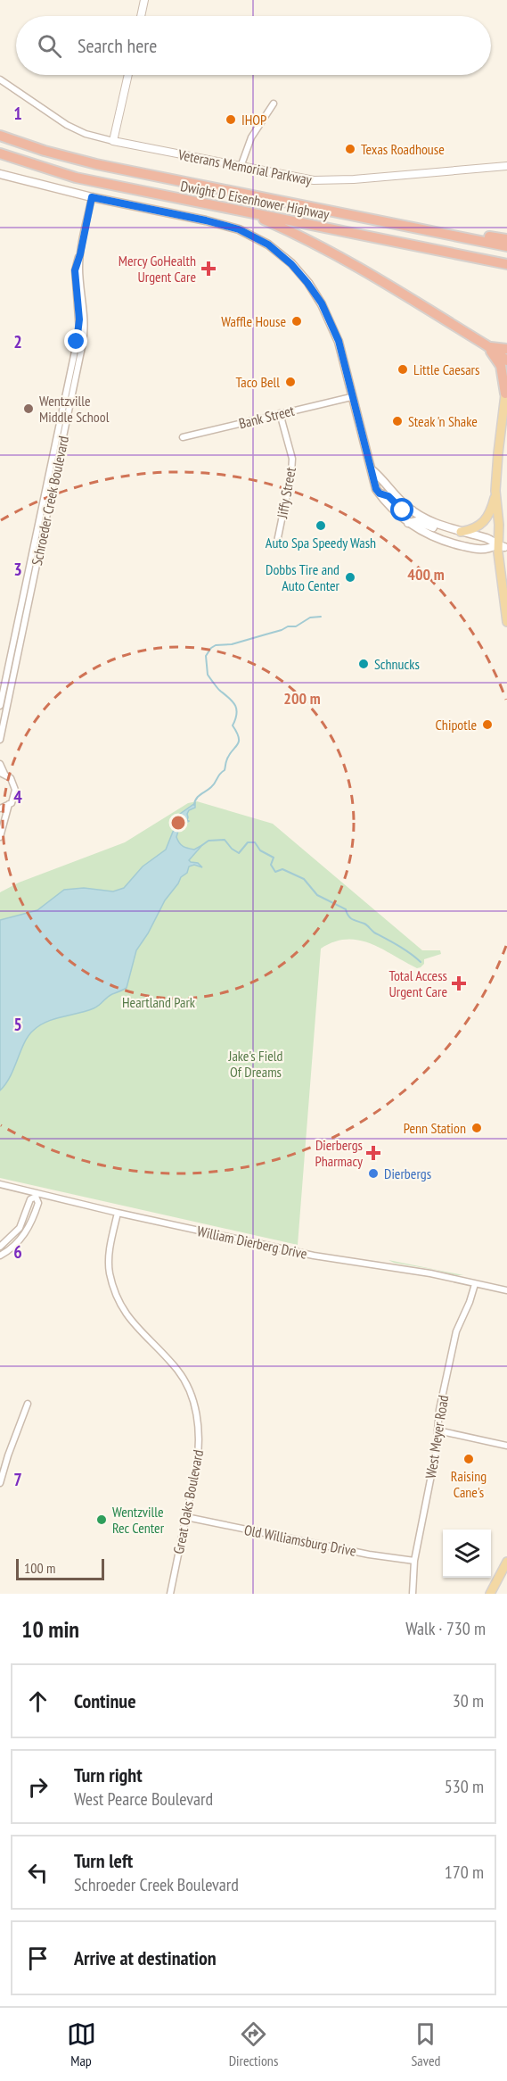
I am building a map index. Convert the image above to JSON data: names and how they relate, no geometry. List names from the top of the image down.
{
  "streets": {
    "highway": ["Dwight D Eisenhower Highway"],
    "street": [
      "Veterans Memorial Parkway",
      "Bank Street",
      "Jiffy Street",
      "Schroeder Creek Boulevard",
      "William Dierberg Drive",
      "West Meyer Road",
      "Great Oaks Boulevard",
      "Old Williamsburg Drive"
    ]
  },
  "crossings": [
    ["Bank Street", "Jiffy Street"],
    ["William Dierberg Drive", "West Meyer Road"],
    ["William Dierberg Drive", "Great Oaks Boulevard"],
    ["West Meyer Road", "Old Williamsburg Drive"],
    ["Great Oaks Boulevard", "Old Williamsburg Drive"]
  ],
  "parks": ["Heartland Park", "Jake's Field Of Dreams"],
  "places": {
    "other": [
      "IHOP",
      "Texas Roadhouse",
      "Waffle House",
      "Little Caesars",
      "Taco Bell",
      "Wentzville Middle School",
      "Steak 'n Shake",
      "Auto Spa Speedy Wash",
      "Dobbs Tire and Auto Center",
      "Schnucks",
      "Chipotle",
      "Penn Station",
      "Dierbergs",
      "Raising Cane's",
      "Wentzville Rec Center"
    ],
    "health": ["Mercy GoHealth Urgent Care", "Total Access Urgent Care", "Dierbergs Pharmacy"]
  },
  "scale_bar": "100 m",
  "page": {
    "search": "Search here",
    "scale": "100 m",
    "heading": ["10 min", "Walk · 730 m"],
    "list": [
      ["Continue", "30 m"],
      ["Turn right", "West Pearce Boulevard", "530 m"],
      ["Turn left", "Schroeder Creek Boulevard", "170 m"],
      "Arrive at destination"
    ],
    "nav": ["Map", "Directions", "Saved"]
  },
  "grid": {
    "rows": [
      "1",
      "2",
      "3",
      "4",
      "5",
      "6",
      "7"
    ]
  },
  "rings": ["400 m", "200 m"]
}
